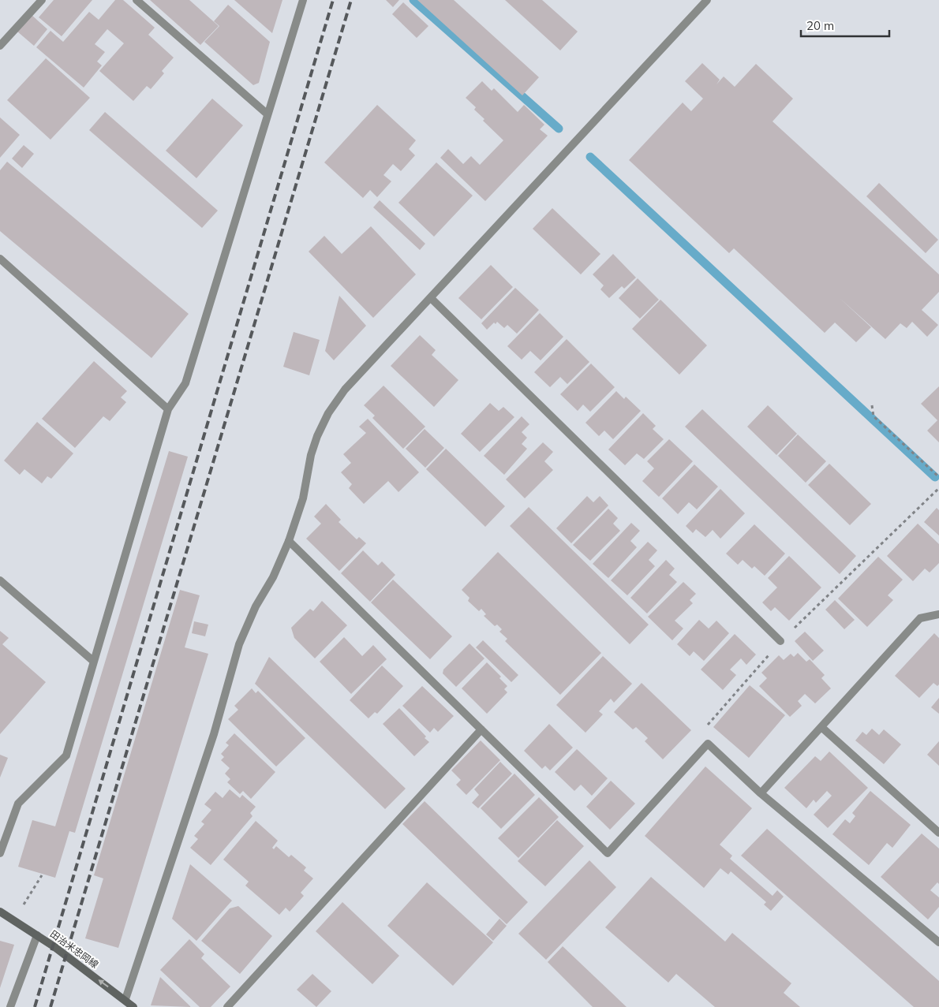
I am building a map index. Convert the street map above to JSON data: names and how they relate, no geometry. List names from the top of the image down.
{
  "streets": {
    "main road": ["田治米忠岡線"]
  },
  "one_way": ["田治米忠岡線"],
  "scale_bar": "20 m"
}
